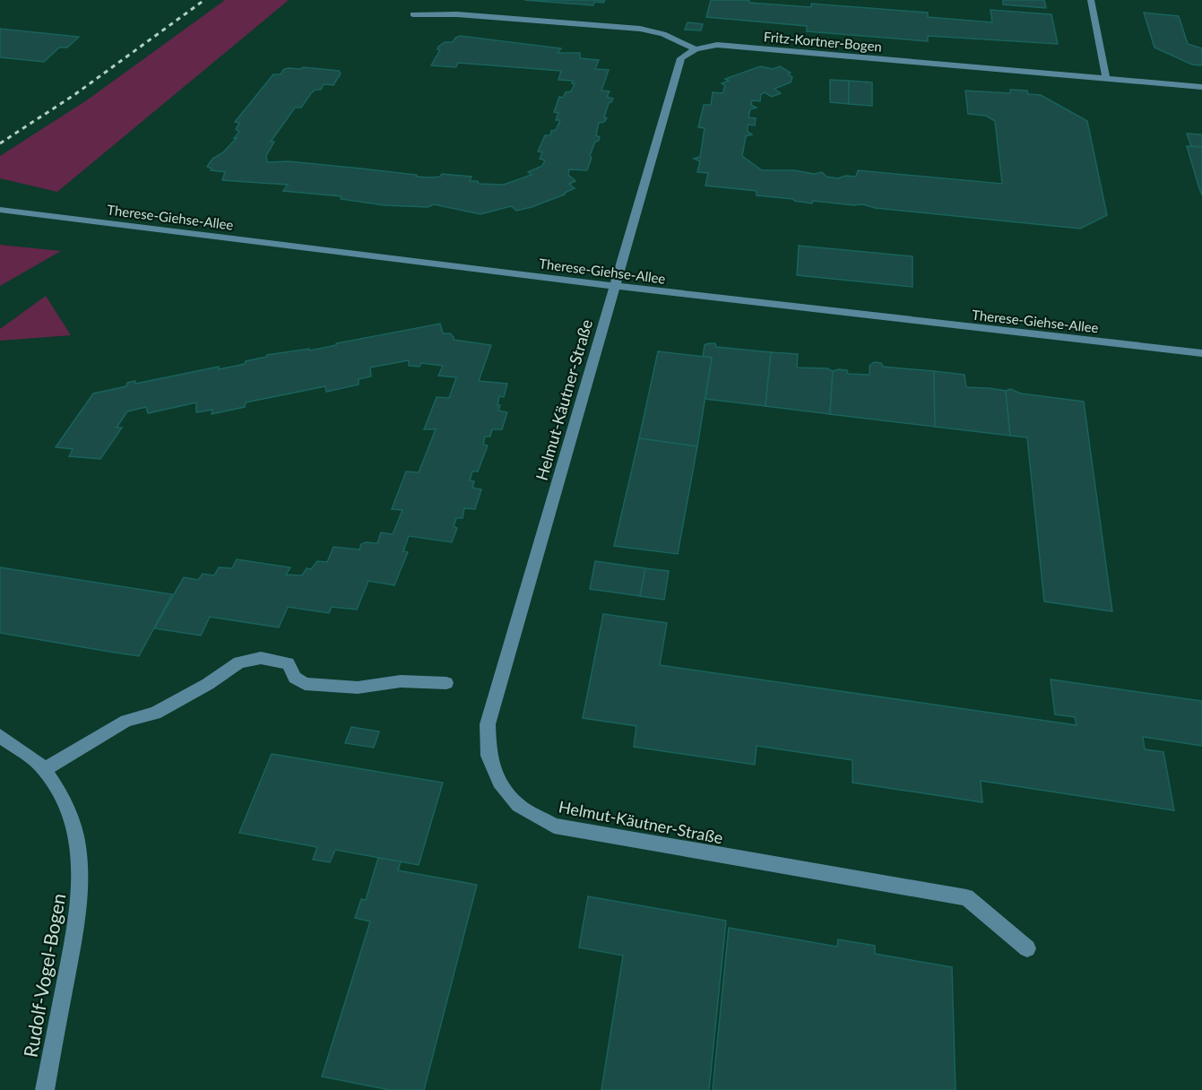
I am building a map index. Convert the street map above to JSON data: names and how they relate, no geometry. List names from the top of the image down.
{
  "streets": {
    "street": [
      "Fritz-Kortner-Bogen",
      "Therese-Giehse-Allee",
      "Helmut-Käutner-Straße",
      "Rudolf-Vogel-Bogen"
    ]
  },
  "crossings": [
    ["Therese-Giehse-Allee", "Helmut-Käutner-Straße"]
  ]
}
